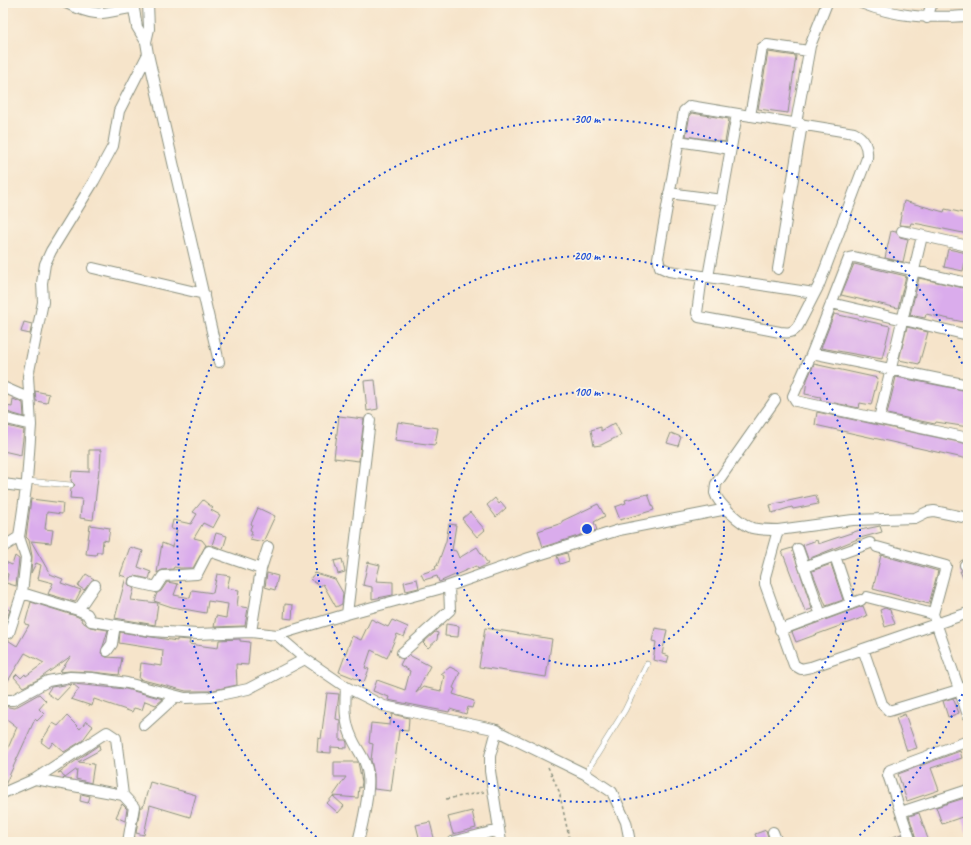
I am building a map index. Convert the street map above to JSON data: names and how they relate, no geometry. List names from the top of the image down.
{
  "rings": ["300 m", "200 m", "100 m"]
}
